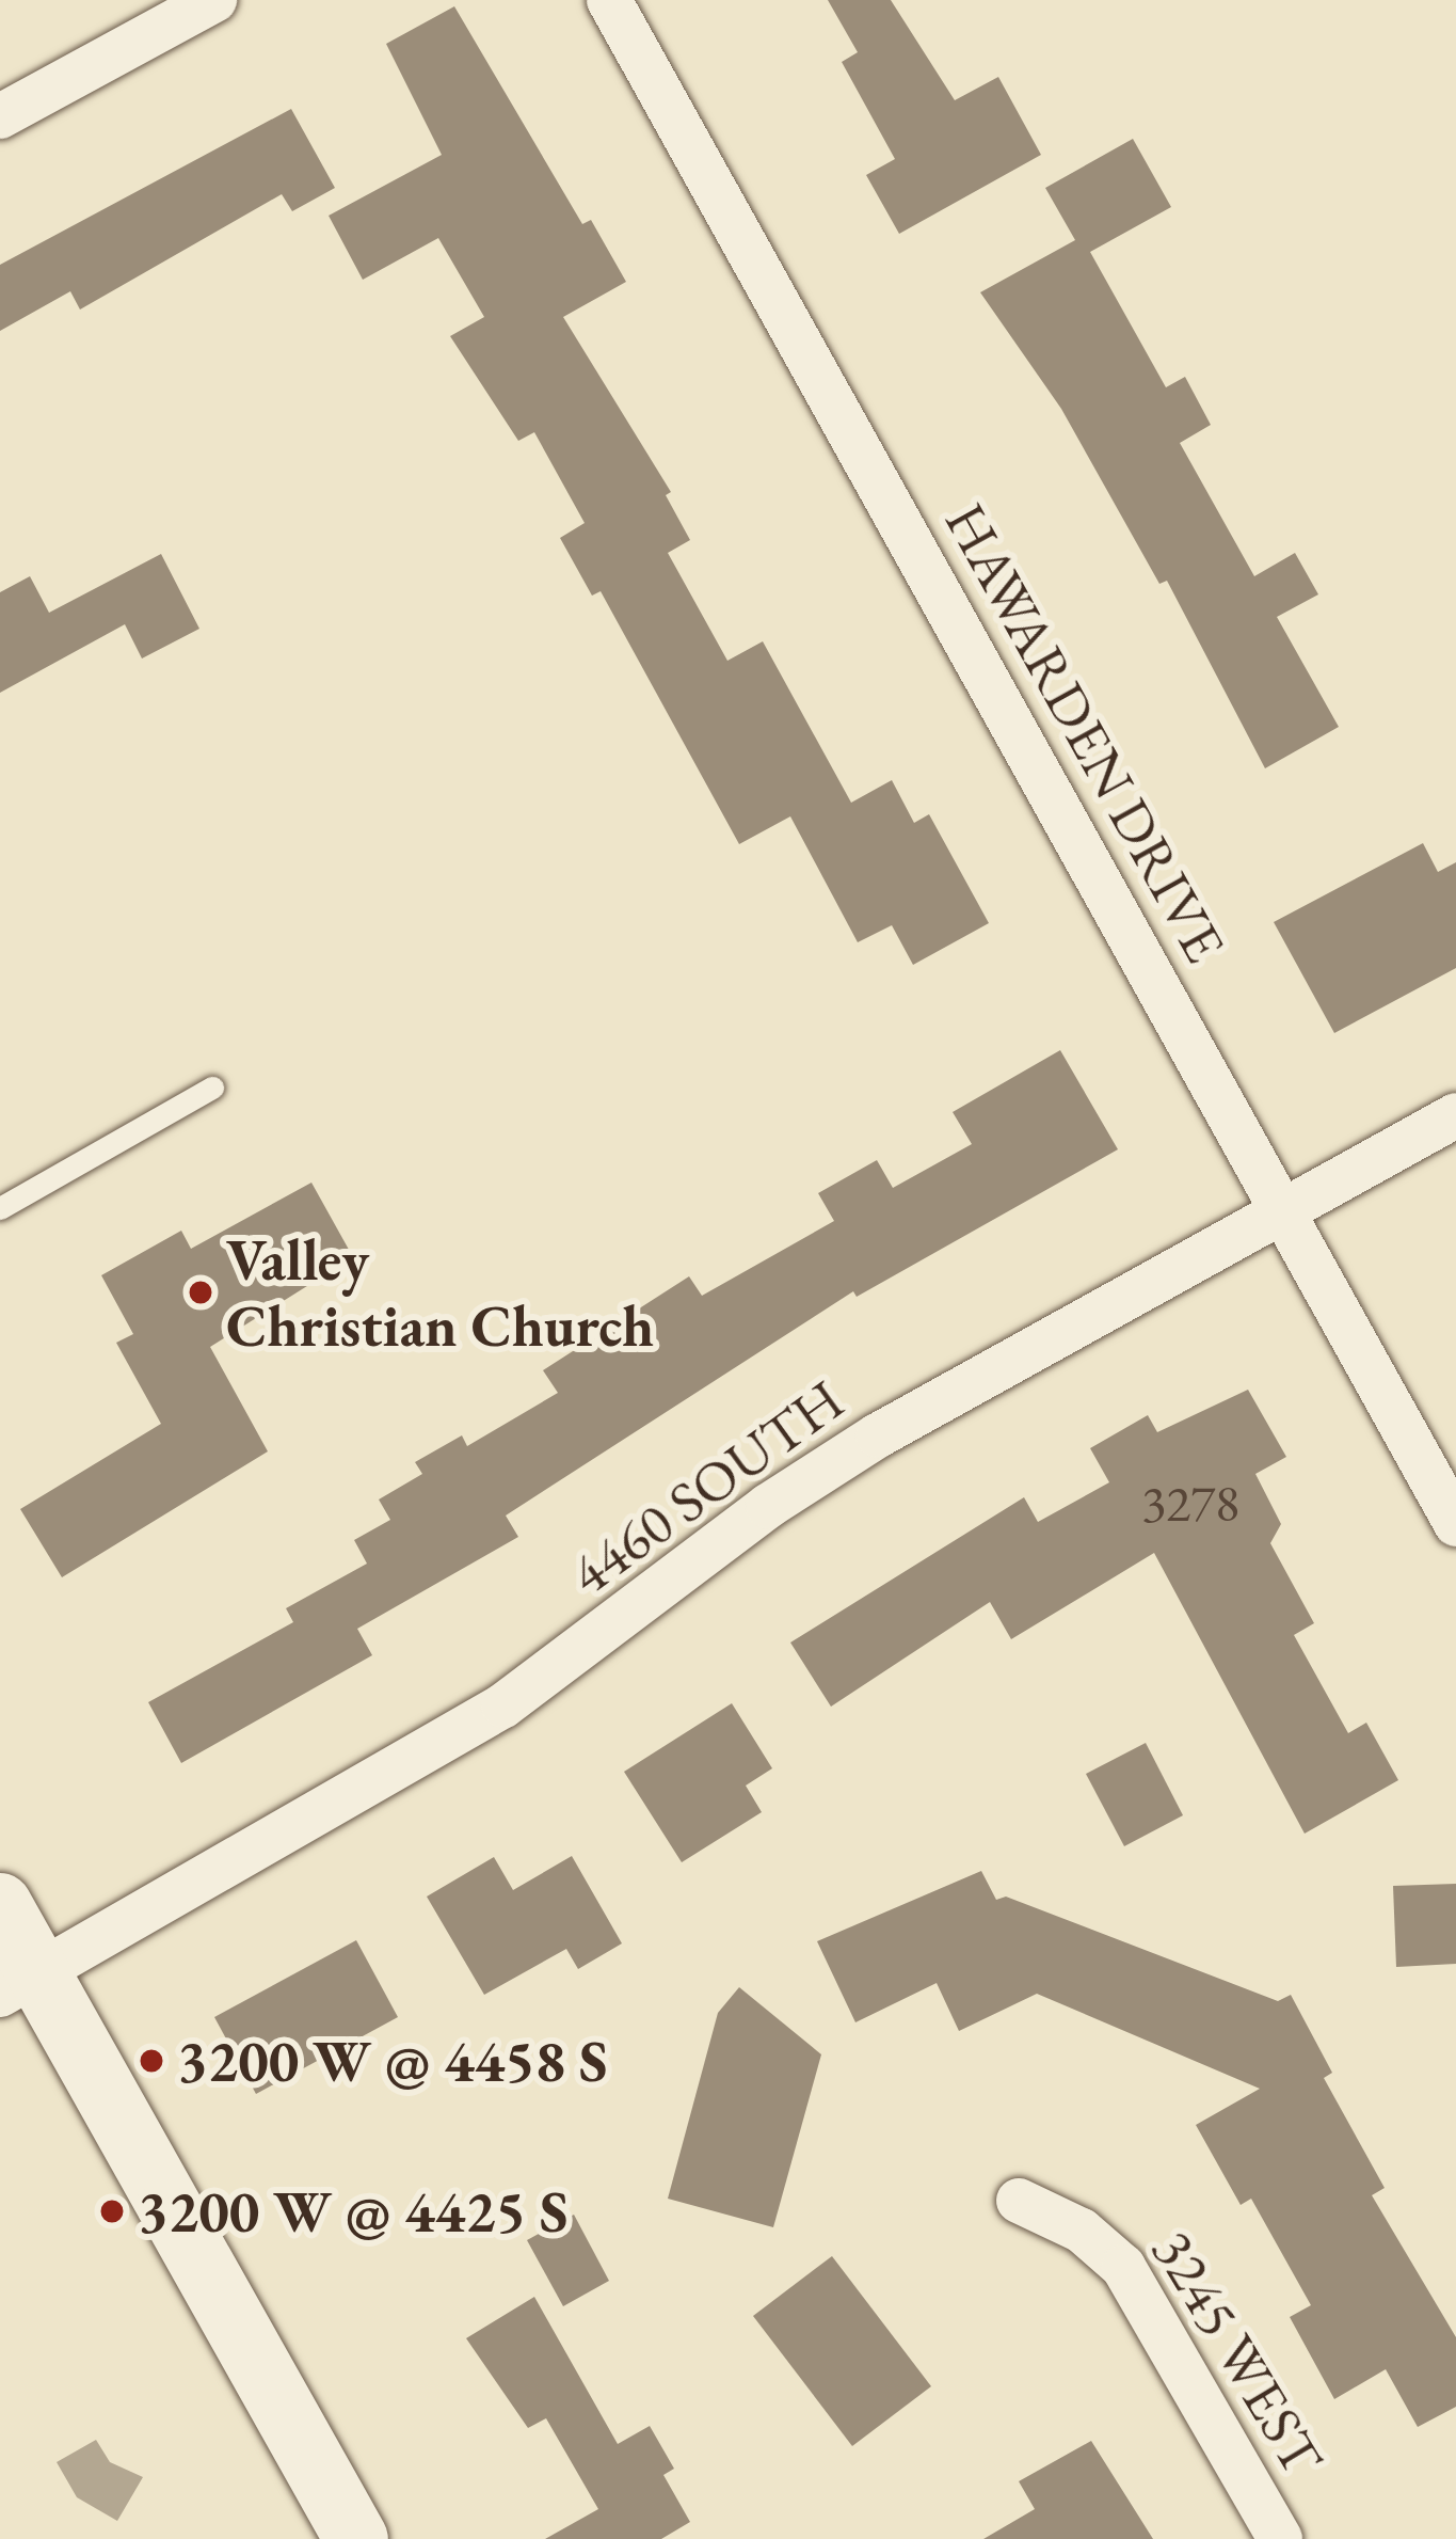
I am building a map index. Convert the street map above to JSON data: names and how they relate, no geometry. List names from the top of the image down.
{
  "streets": {
    "street": ["HAWARDEN DRIVE", "4460 SOUTH", "3245 WEST"]
  },
  "crossings": [
    ["HAWARDEN DRIVE", "4460 SOUTH"]
  ],
  "places": ["Valley Christian Church", "3200 W @ 4458 S", "3200 W @ 4425 S"],
  "house_numbers": ["3278"]
}
